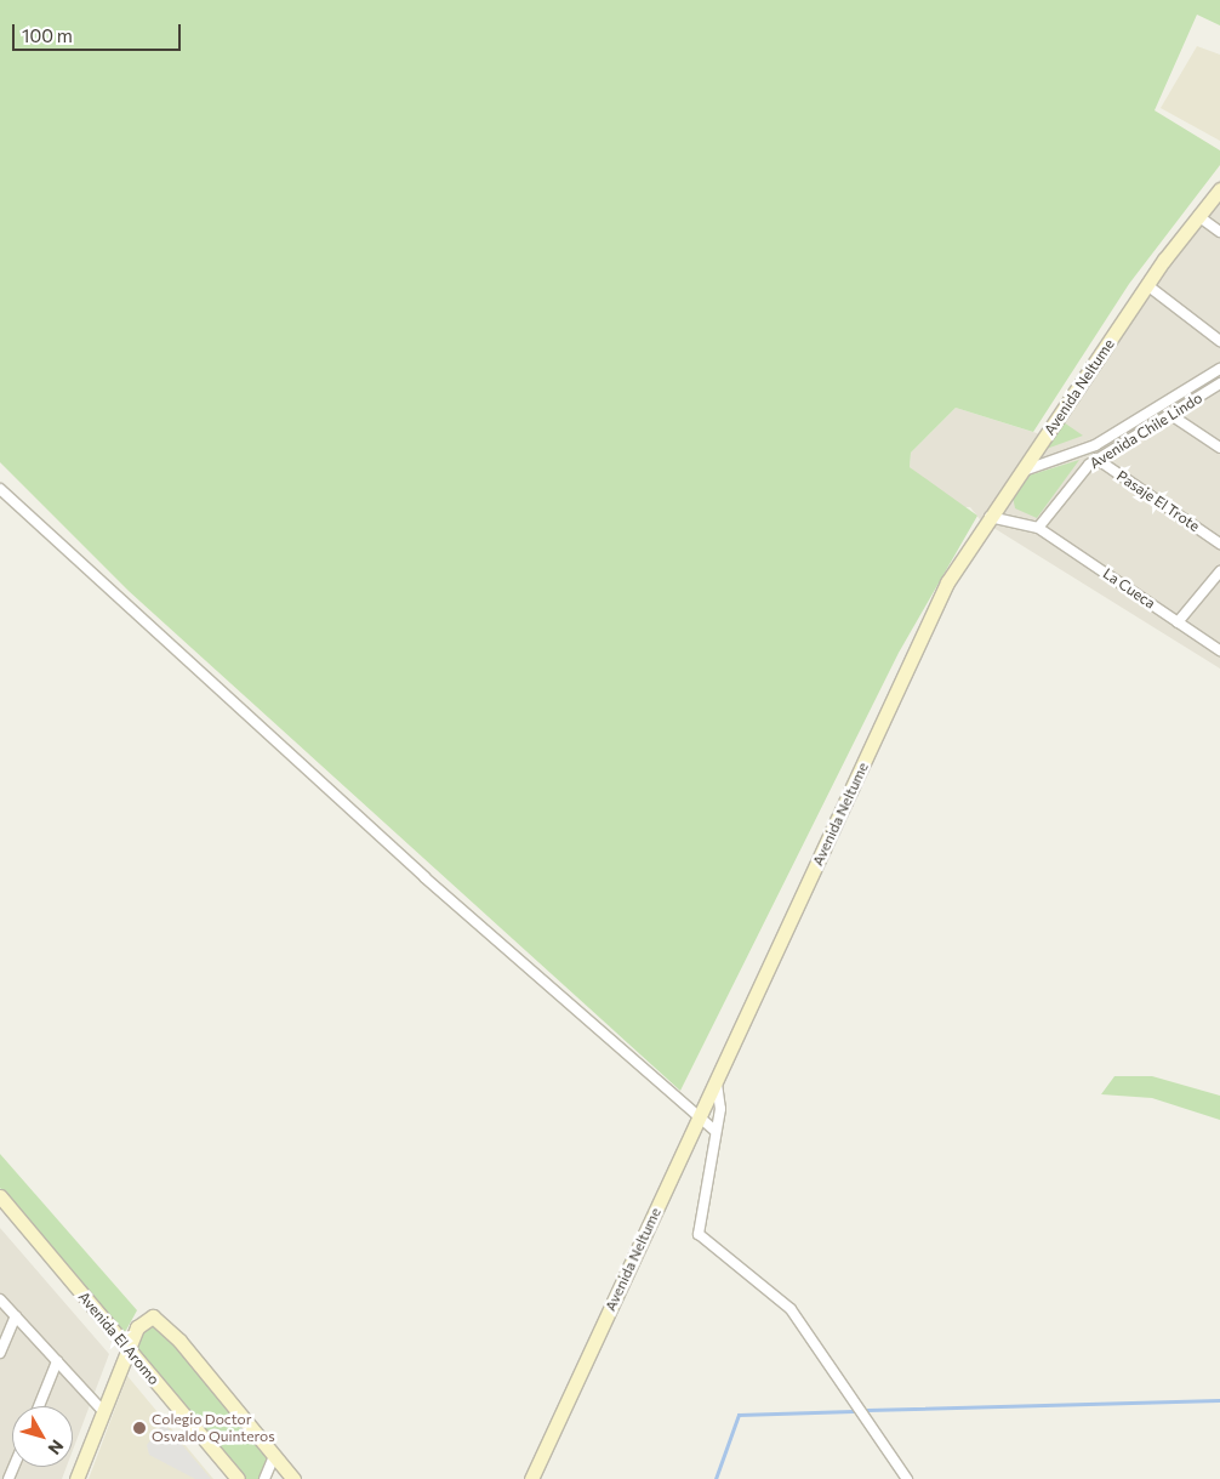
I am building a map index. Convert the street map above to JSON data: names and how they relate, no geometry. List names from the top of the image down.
{
  "streets": {
    "street": [
      "Avenida Neltume",
      "Avenida Chile Lindo",
      "Pasaje El Trote",
      "La Cueca",
      "Avenida El Aromo"
    ]
  },
  "crossings": [
    ["Avenida Neltume", "Avenida Chile Lindo"],
    ["Avenida Chile Lindo", "Pasaje El Trote"],
    ["Avenida Chile Lindo", "La Cueca"]
  ],
  "places": ["Colegio Doctor Osvaldo Quinteros"],
  "scale_bar": "100 m",
  "north": "bottom right"
}
